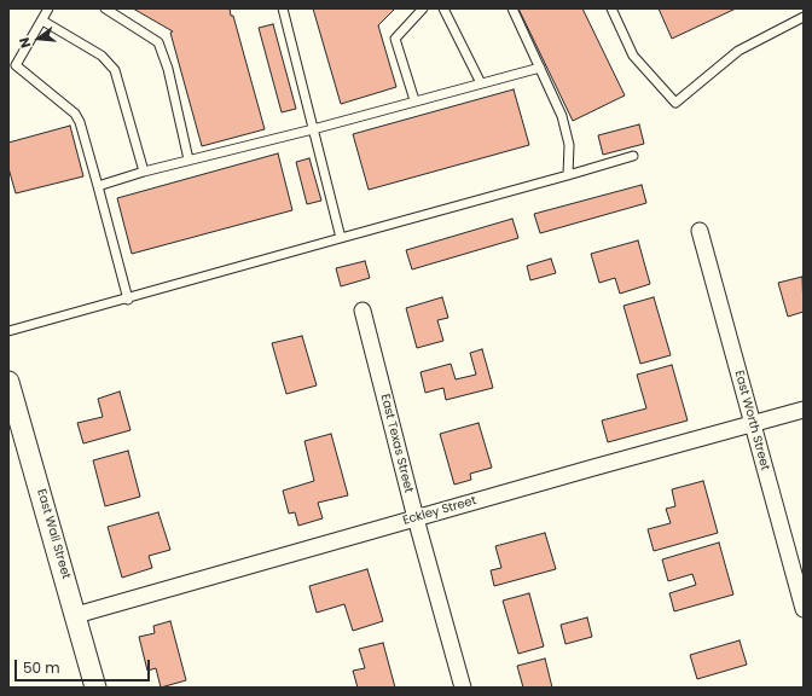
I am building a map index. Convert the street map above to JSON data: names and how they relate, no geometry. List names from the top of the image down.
{
  "streets": {
    "street": [
      "East Worth Street",
      "East Texas Street",
      "Eckley Street",
      "East Wall Street"
    ]
  },
  "crossings": [
    ["East Worth Street", "Eckley Street"],
    ["East Texas Street", "Eckley Street"],
    ["Eckley Street", "East Wall Street"]
  ],
  "scale_bar": "50 m",
  "north": "left"
}
